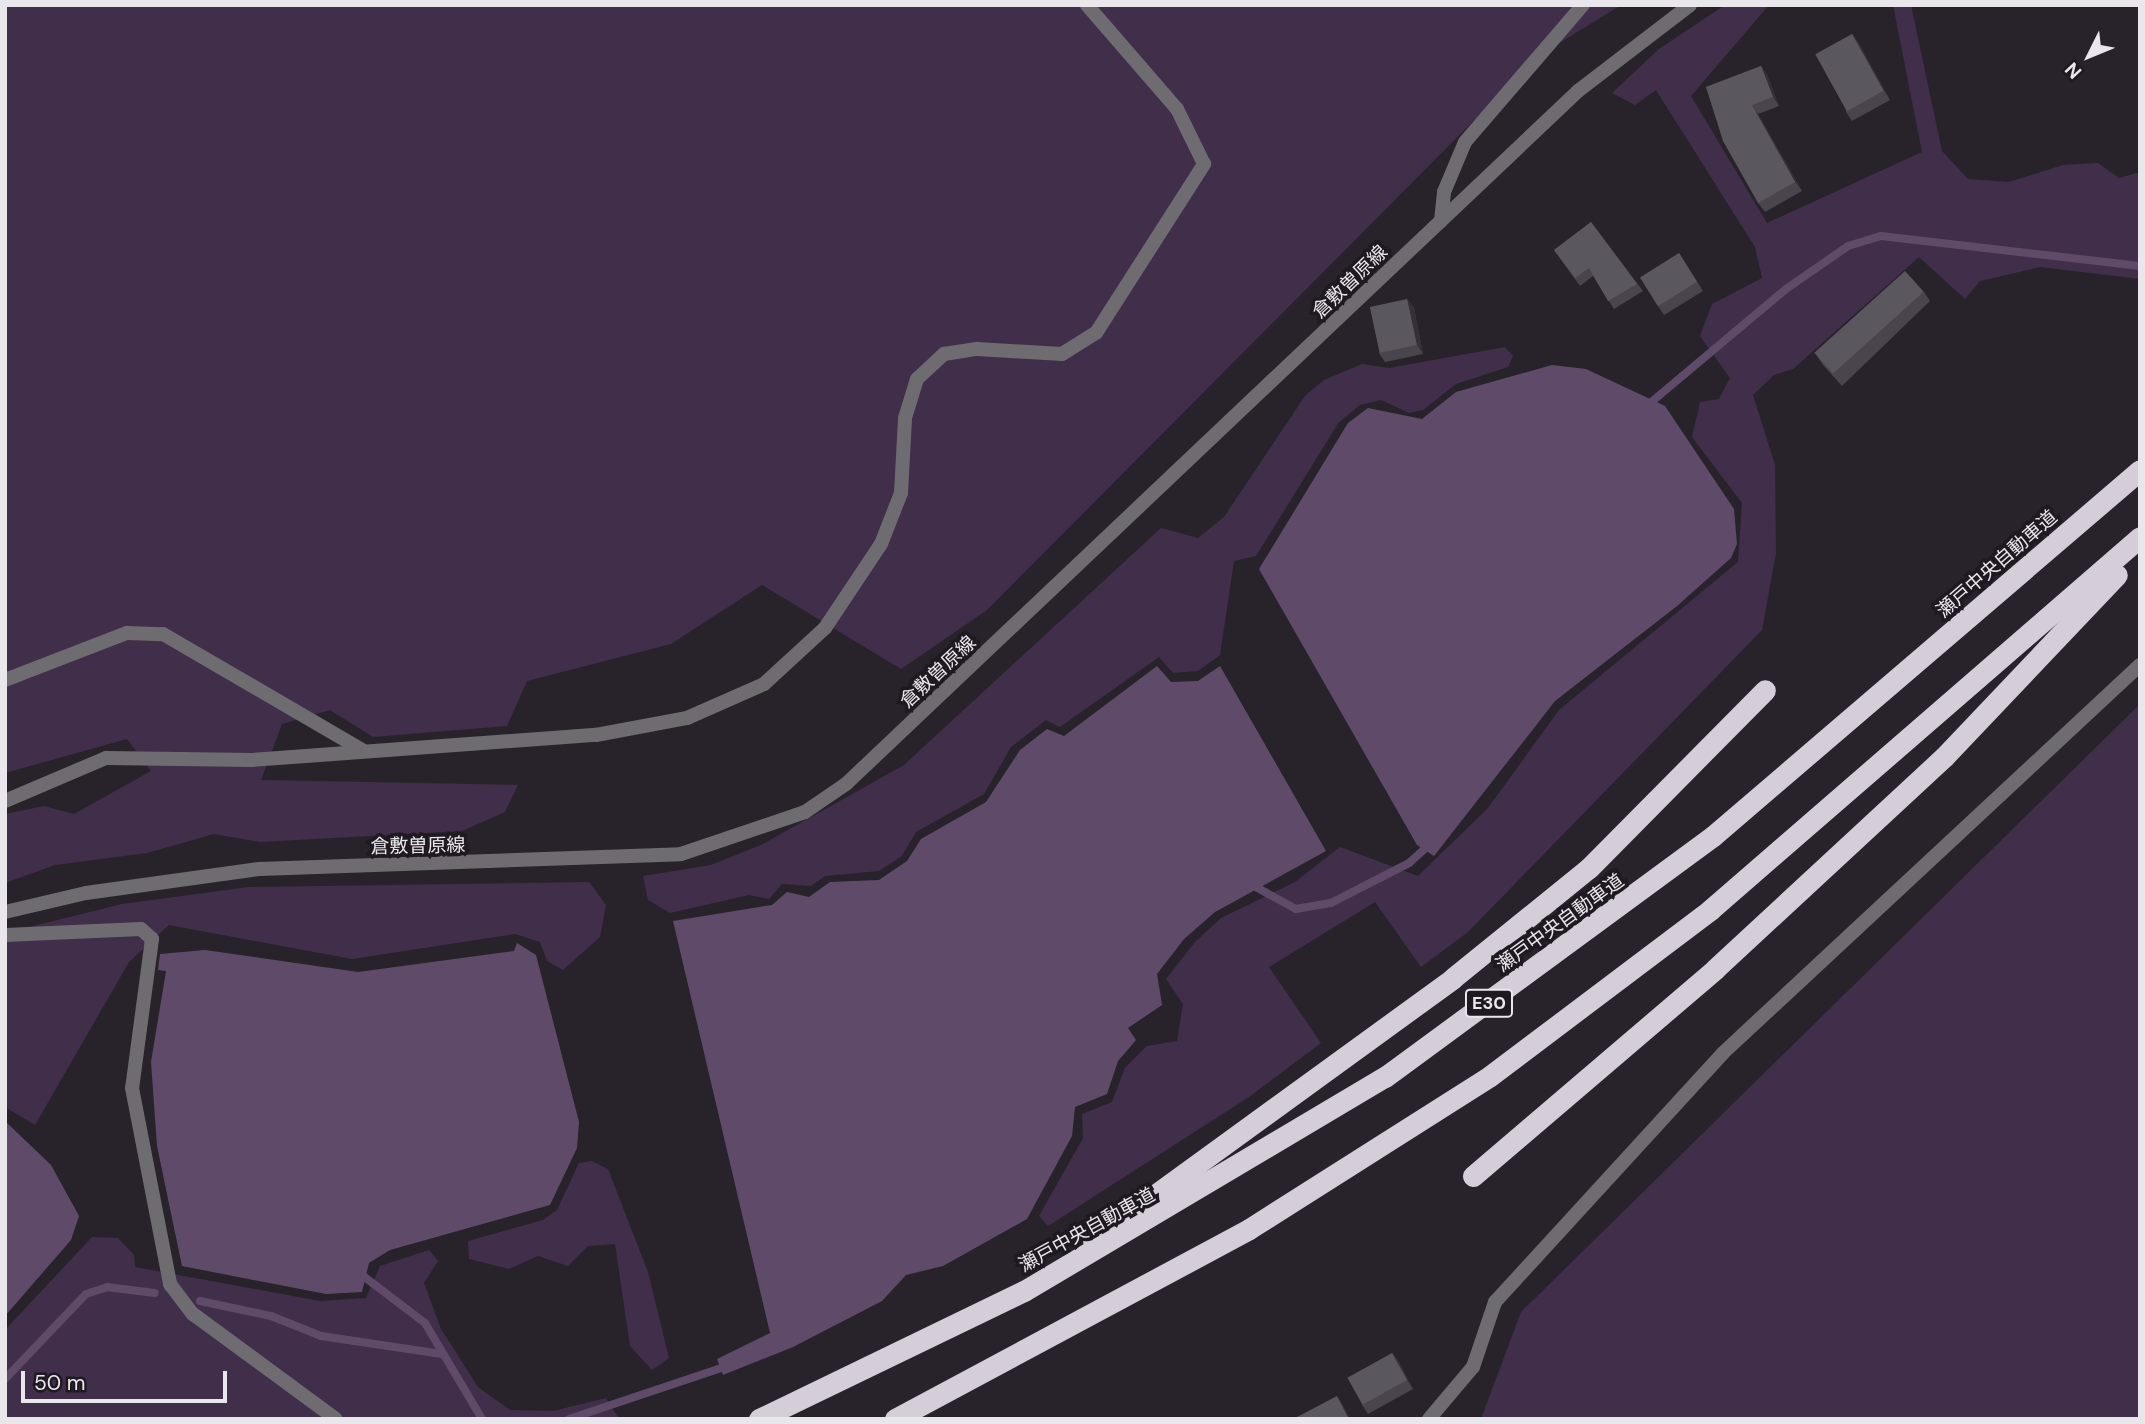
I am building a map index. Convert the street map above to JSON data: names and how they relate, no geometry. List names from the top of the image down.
{
  "streets": {
    "highway": ["瀬戸中央自動車道", "E30"],
    "street": ["倉敷曽原線"]
  },
  "scale_bar": "50 m",
  "north": "bottom left"
}
